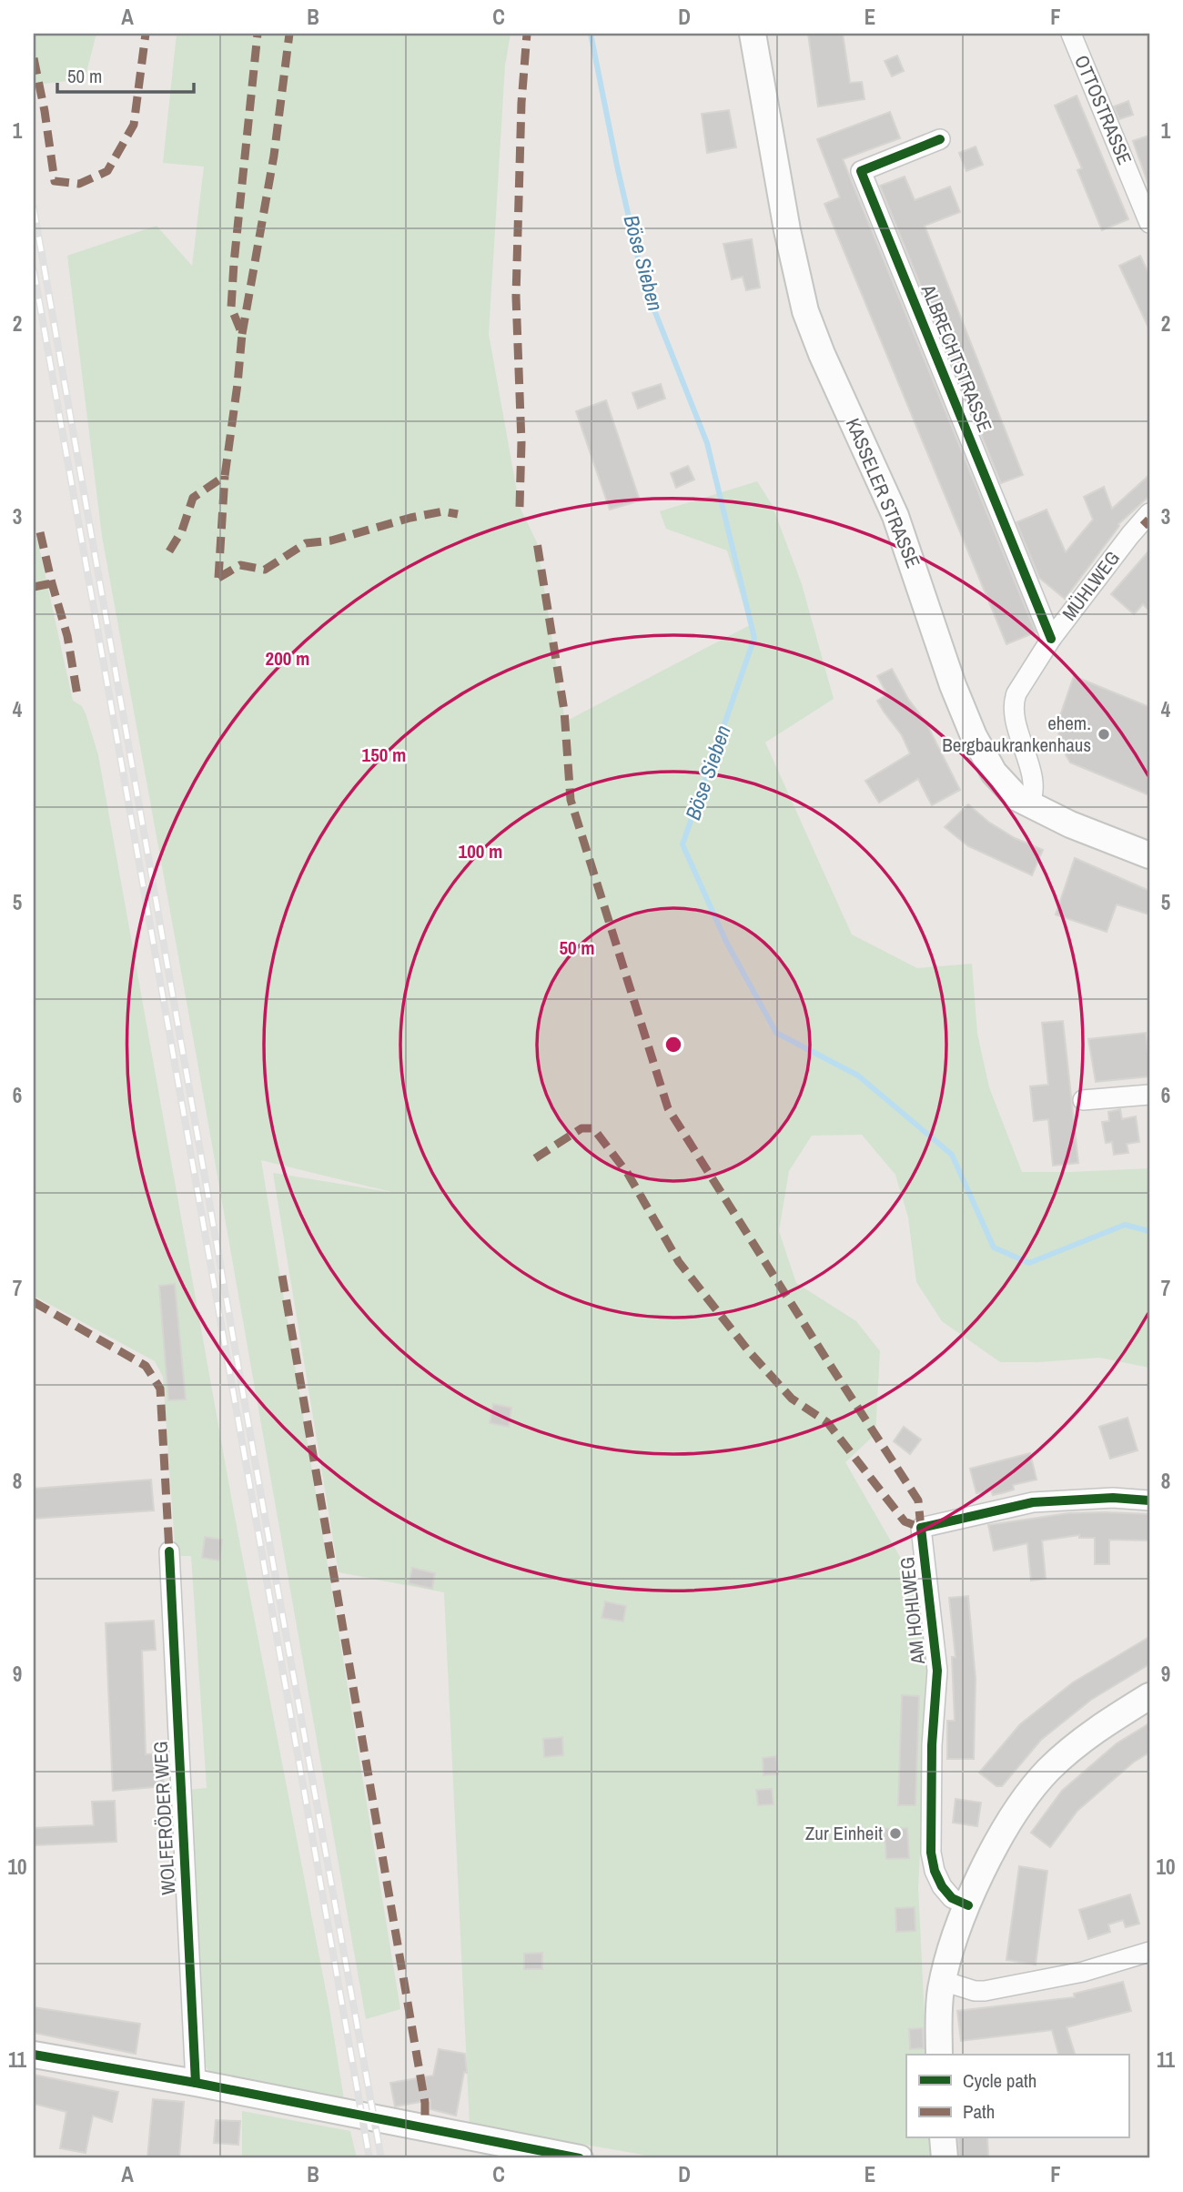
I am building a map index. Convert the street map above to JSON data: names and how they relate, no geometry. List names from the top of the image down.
{
  "streets": {
    "main road": ["KASSELER STRASSE"],
    "street": [
      "OTTOSTRASSE",
      "ALBRECHTSTRASSE",
      "MÜHLWEG",
      "AM HOHLWEG",
      "WOLFERÖDER WEG"
    ]
  },
  "crossings": [
    ["ALBRECHTSTRASSE", "MÜHLWEG"],
    ["KASSELER STRASSE", "MÜHLWEG"]
  ],
  "water": ["Böse Sieben"],
  "places": ["ehem. Bergbaukrankenhaus", "Zur Einheit"],
  "legend": ["Cycle path", "Path"],
  "scale_bar": "50 m",
  "grid": {
    "columns": [
      "A",
      "B",
      "C",
      "D",
      "E",
      "F"
    ],
    "rows": [
      "1",
      "2",
      "3",
      "4",
      "5",
      "6",
      "7",
      "8",
      "9",
      "10",
      "11"
    ]
  },
  "rings": [
    "200 m",
    "150 m",
    "100 m",
    "50 m"
  ]
}
